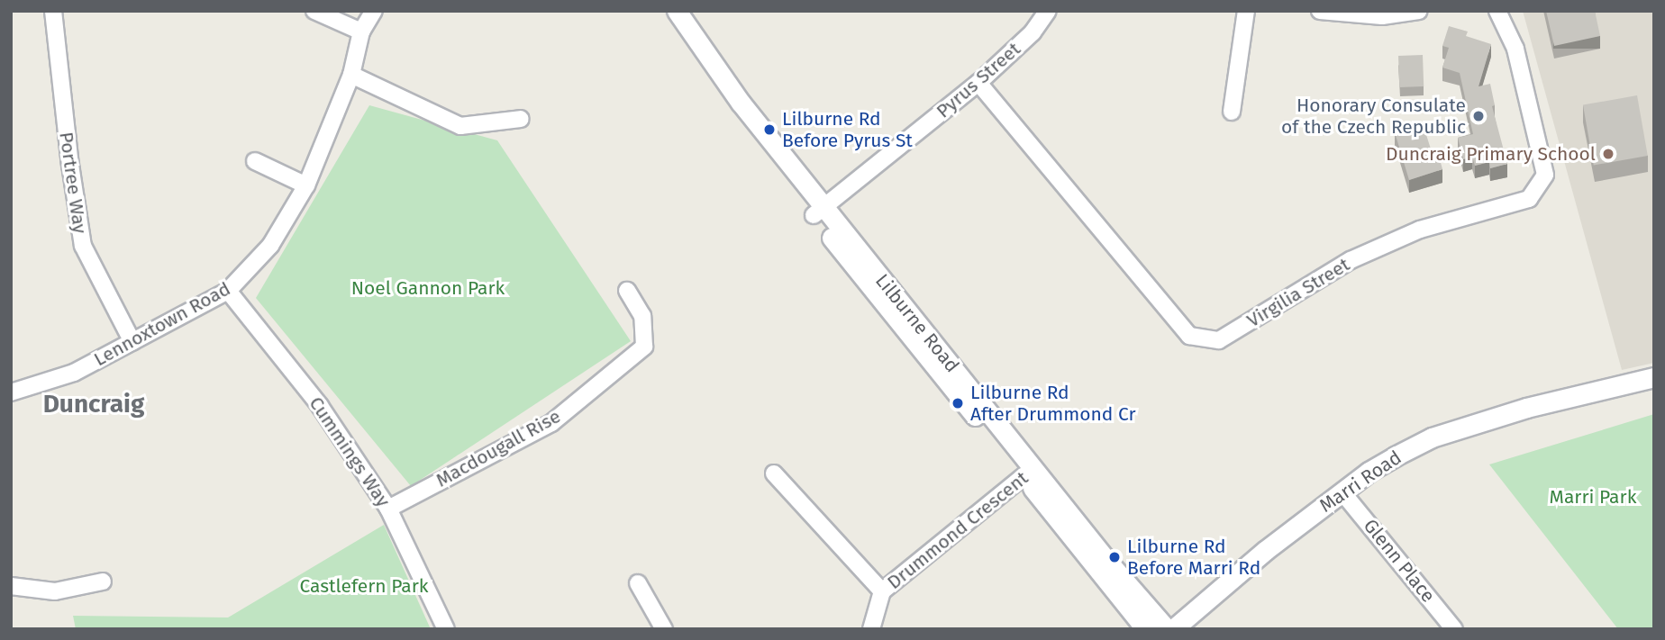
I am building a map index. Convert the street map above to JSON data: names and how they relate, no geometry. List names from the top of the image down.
{
  "streets": {
    "street": [
      "Pyrus Street",
      "Portree Way",
      "Virgilia Street",
      "Lilburne Road",
      "Lennoxtown Road",
      "Macdougall Rise",
      "Cummings Way",
      "Marri Road",
      "Drummond Crescent",
      "Glenn Place"
    ]
  },
  "crossings": [
    ["Pyrus Street", "Virgilia Street"],
    ["Pyrus Street", "Lilburne Road"],
    ["Portree Way", "Lennoxtown Road"],
    ["Lilburne Road", "Drummond Crescent"],
    ["Lennoxtown Road", "Cummings Way"],
    ["Macdougall Rise", "Cummings Way"],
    ["Marri Road", "Glenn Place"]
  ],
  "districts": ["Duncraig"],
  "parks": ["Noel Gannon Park", "Marri Park", "Castlefern Park"],
  "places": [
    "Honorary Consulate of the Czech Republic",
    "Lilburne Rd Before Pyrus St",
    "Duncraig Primary School",
    "Lilburne Rd After Drummond Cr",
    "Lilburne Rd Before Marri Rd"
  ]
}
